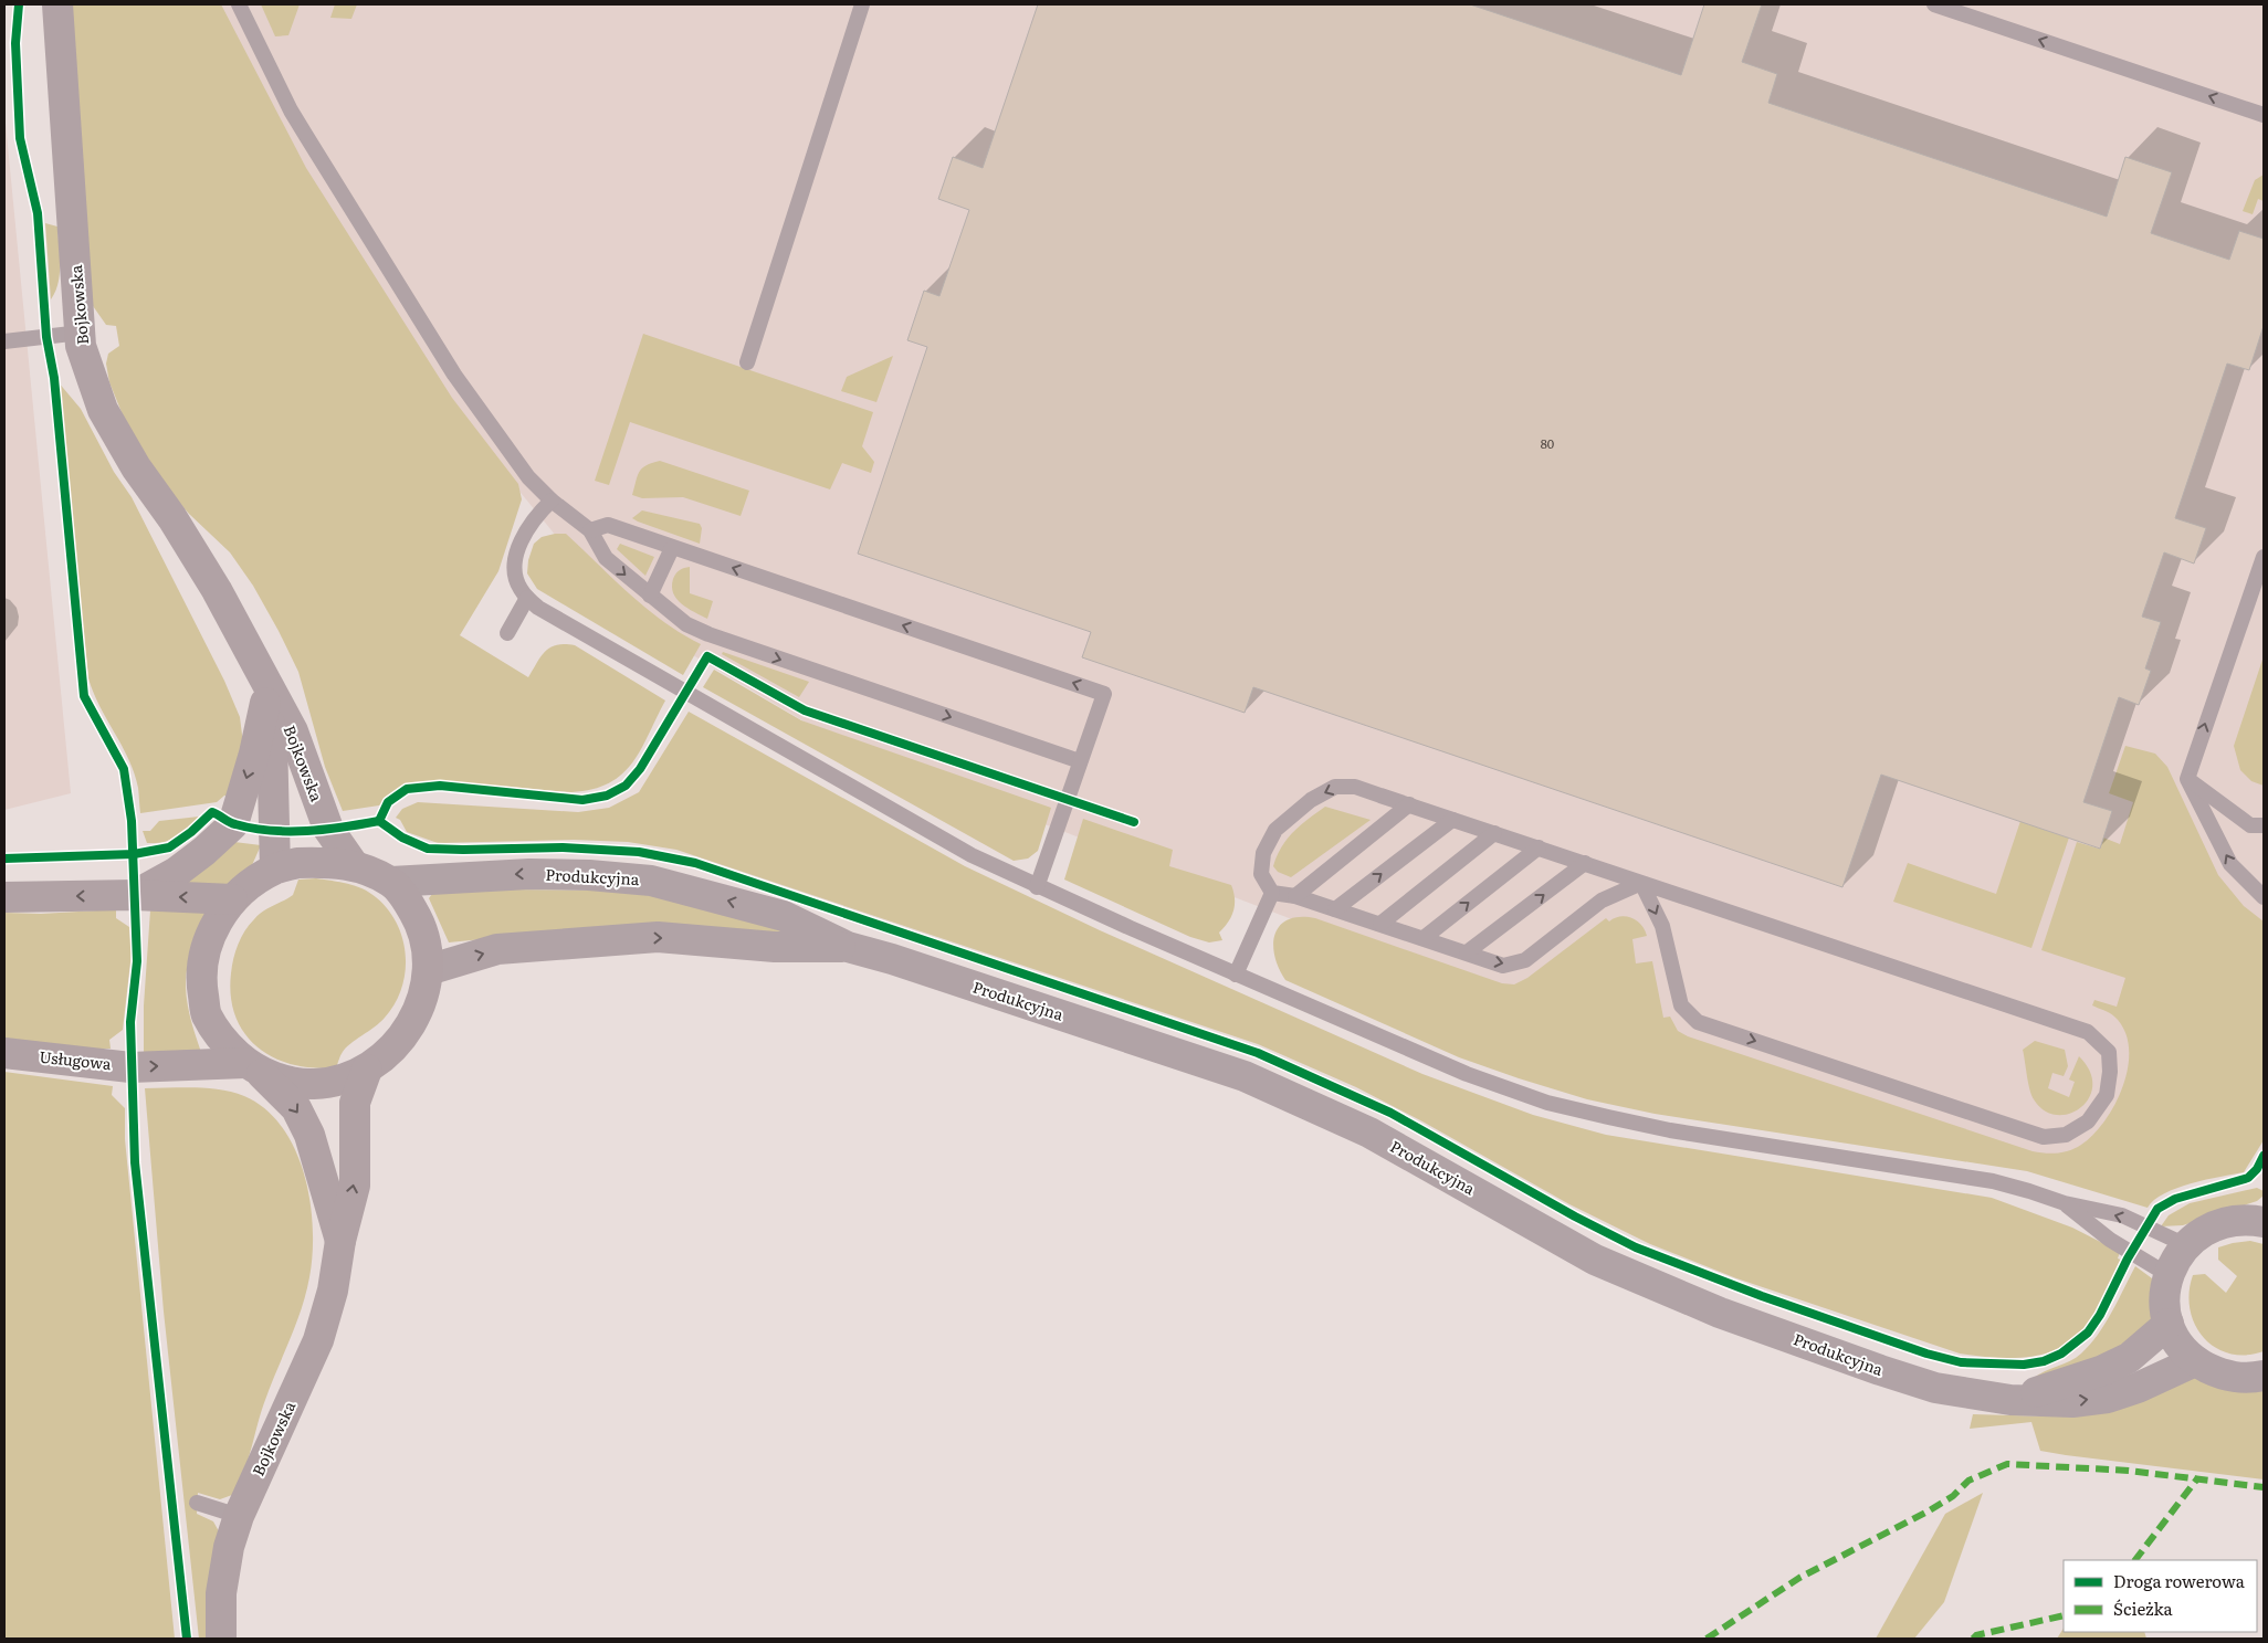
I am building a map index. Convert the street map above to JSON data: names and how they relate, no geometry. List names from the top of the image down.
{
  "streets": {
    "street": ["Bojkowska", "Produkcyjna", "Usługowa"]
  },
  "crossings": [
    ["Bojkowska", "Usługowa"]
  ],
  "house_numbers": ["80"],
  "legend": ["Droga rowerowa", "Ścieżka"]
}
